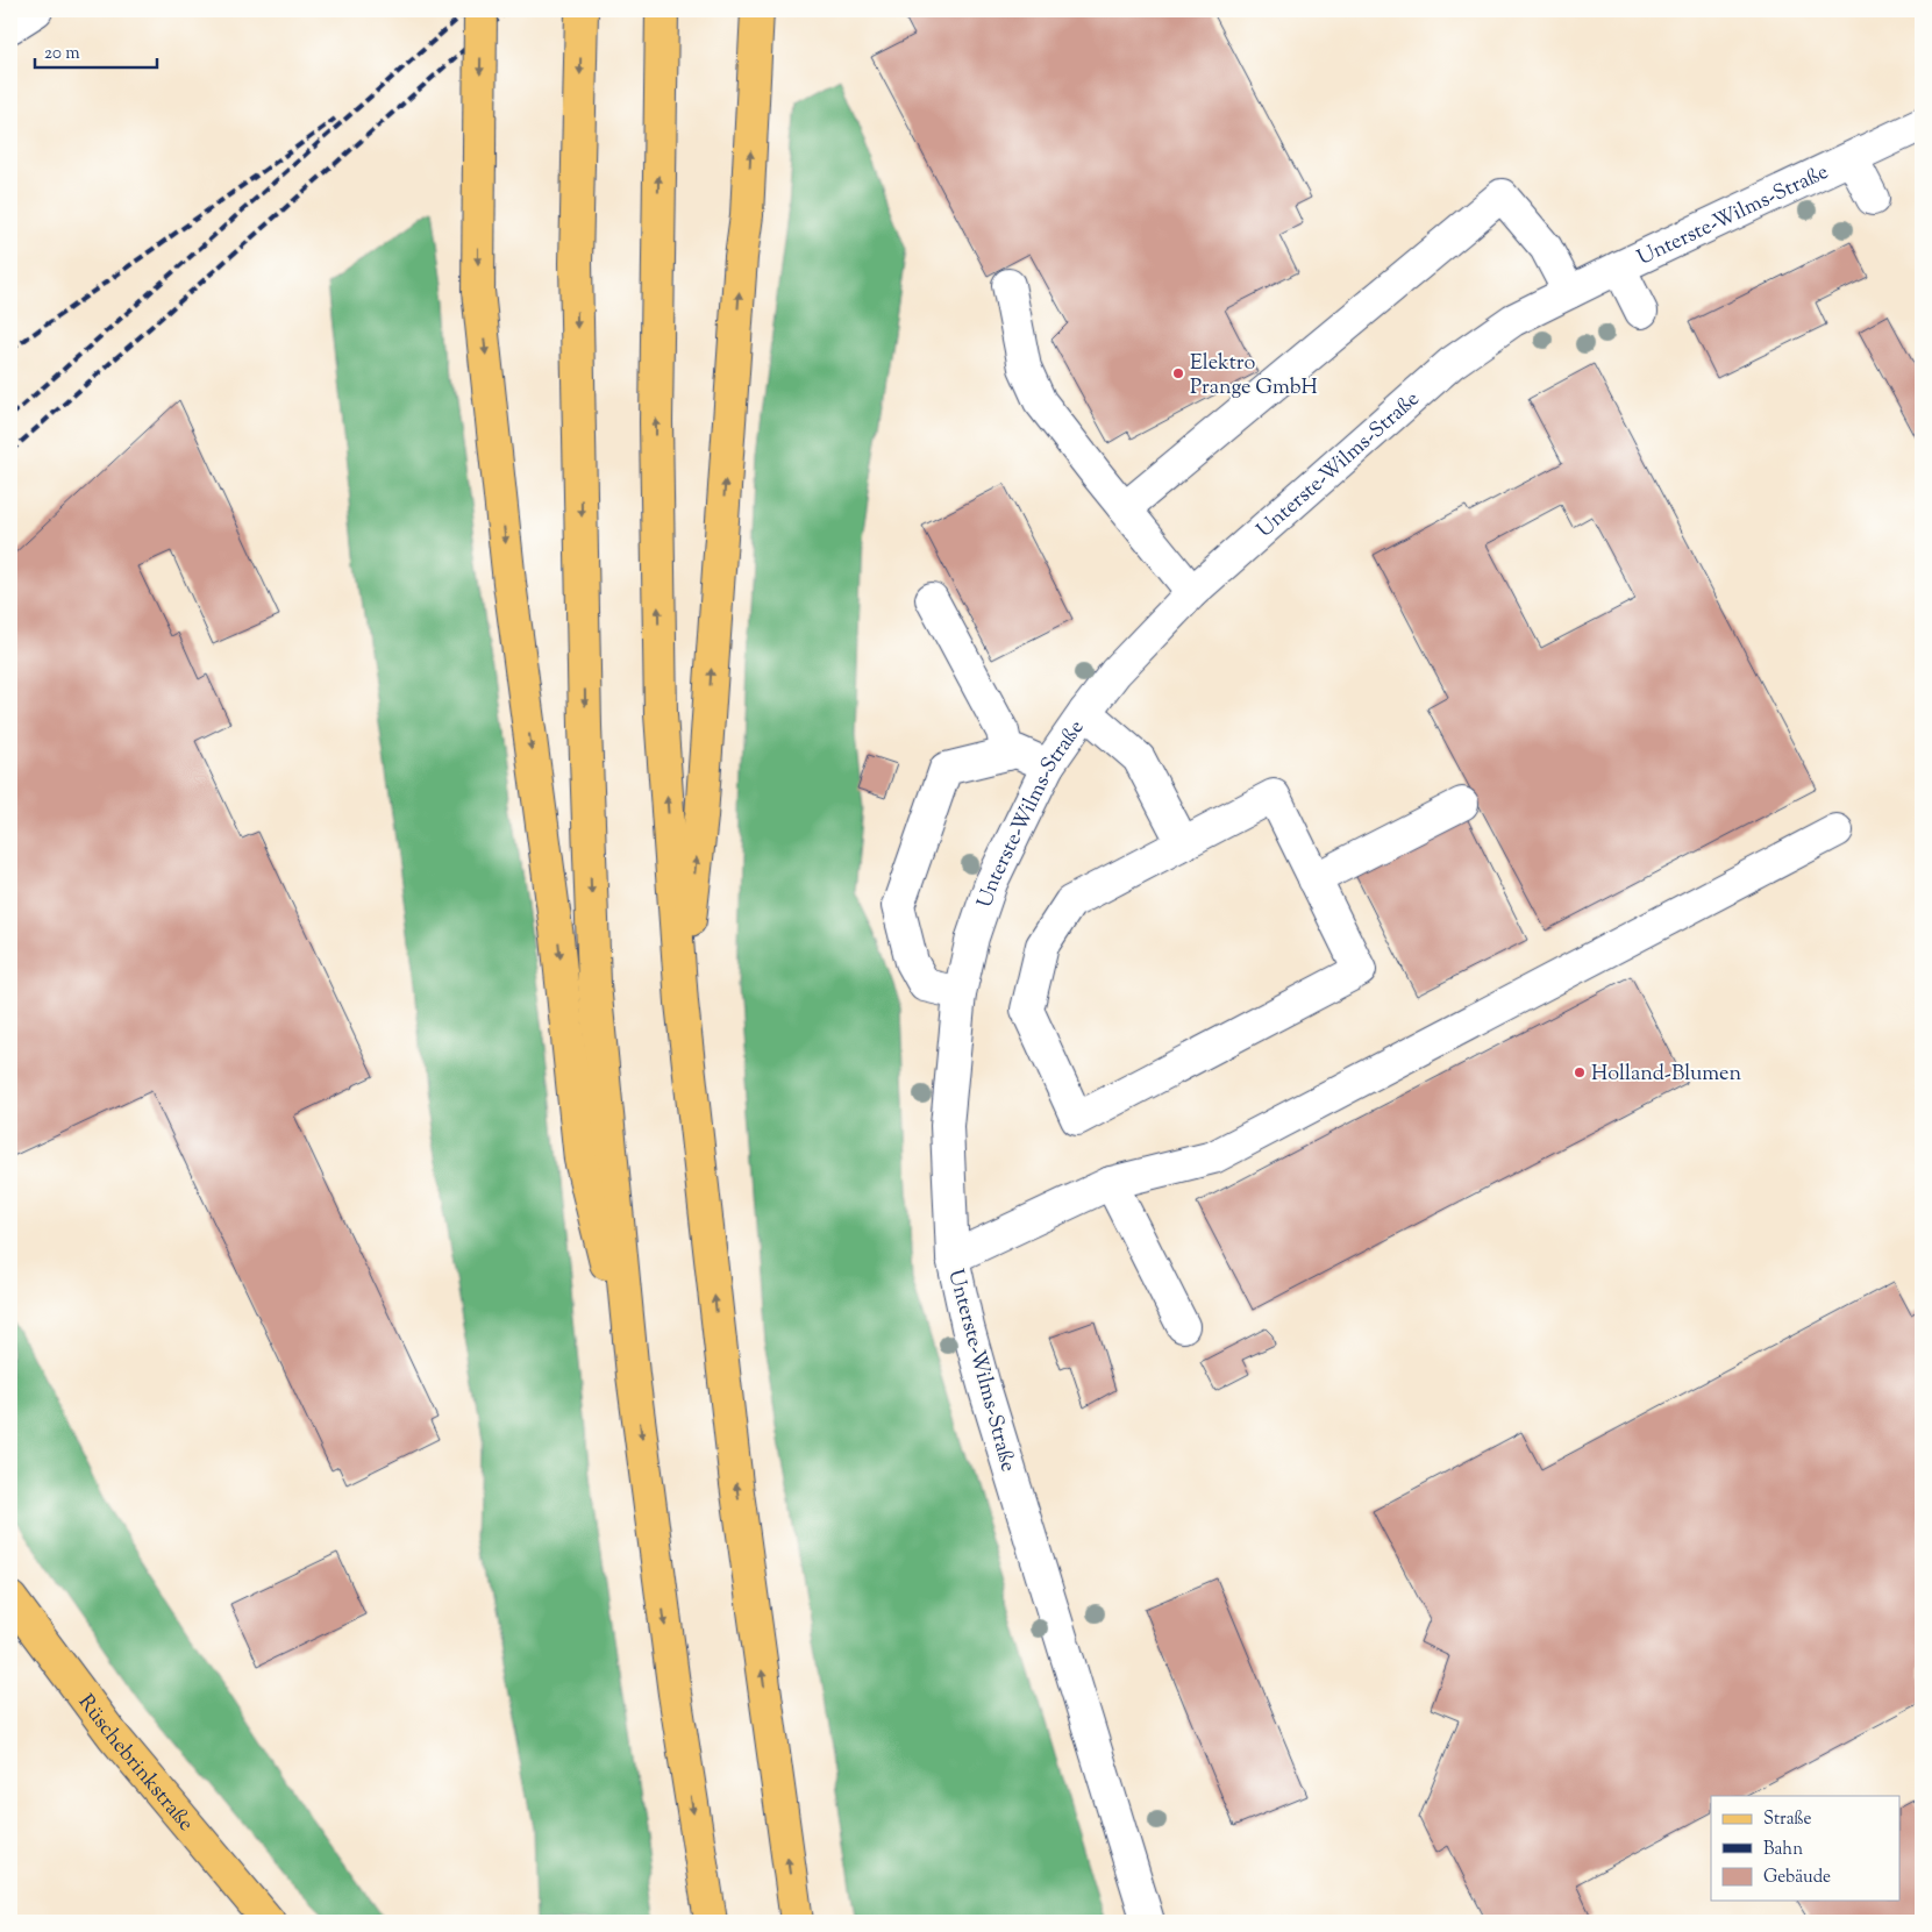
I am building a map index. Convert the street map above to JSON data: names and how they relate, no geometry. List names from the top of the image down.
{
  "streets": {
    "main road": ["Rüschebrinkstraße"],
    "street": ["Unterste-Wilms-Straße"]
  },
  "places": ["Elektro Prange GmbH", "Holland-Blumen"],
  "legend": ["Straße", "Bahn", "Gebäude"],
  "scale_bar": "20 m"
}
